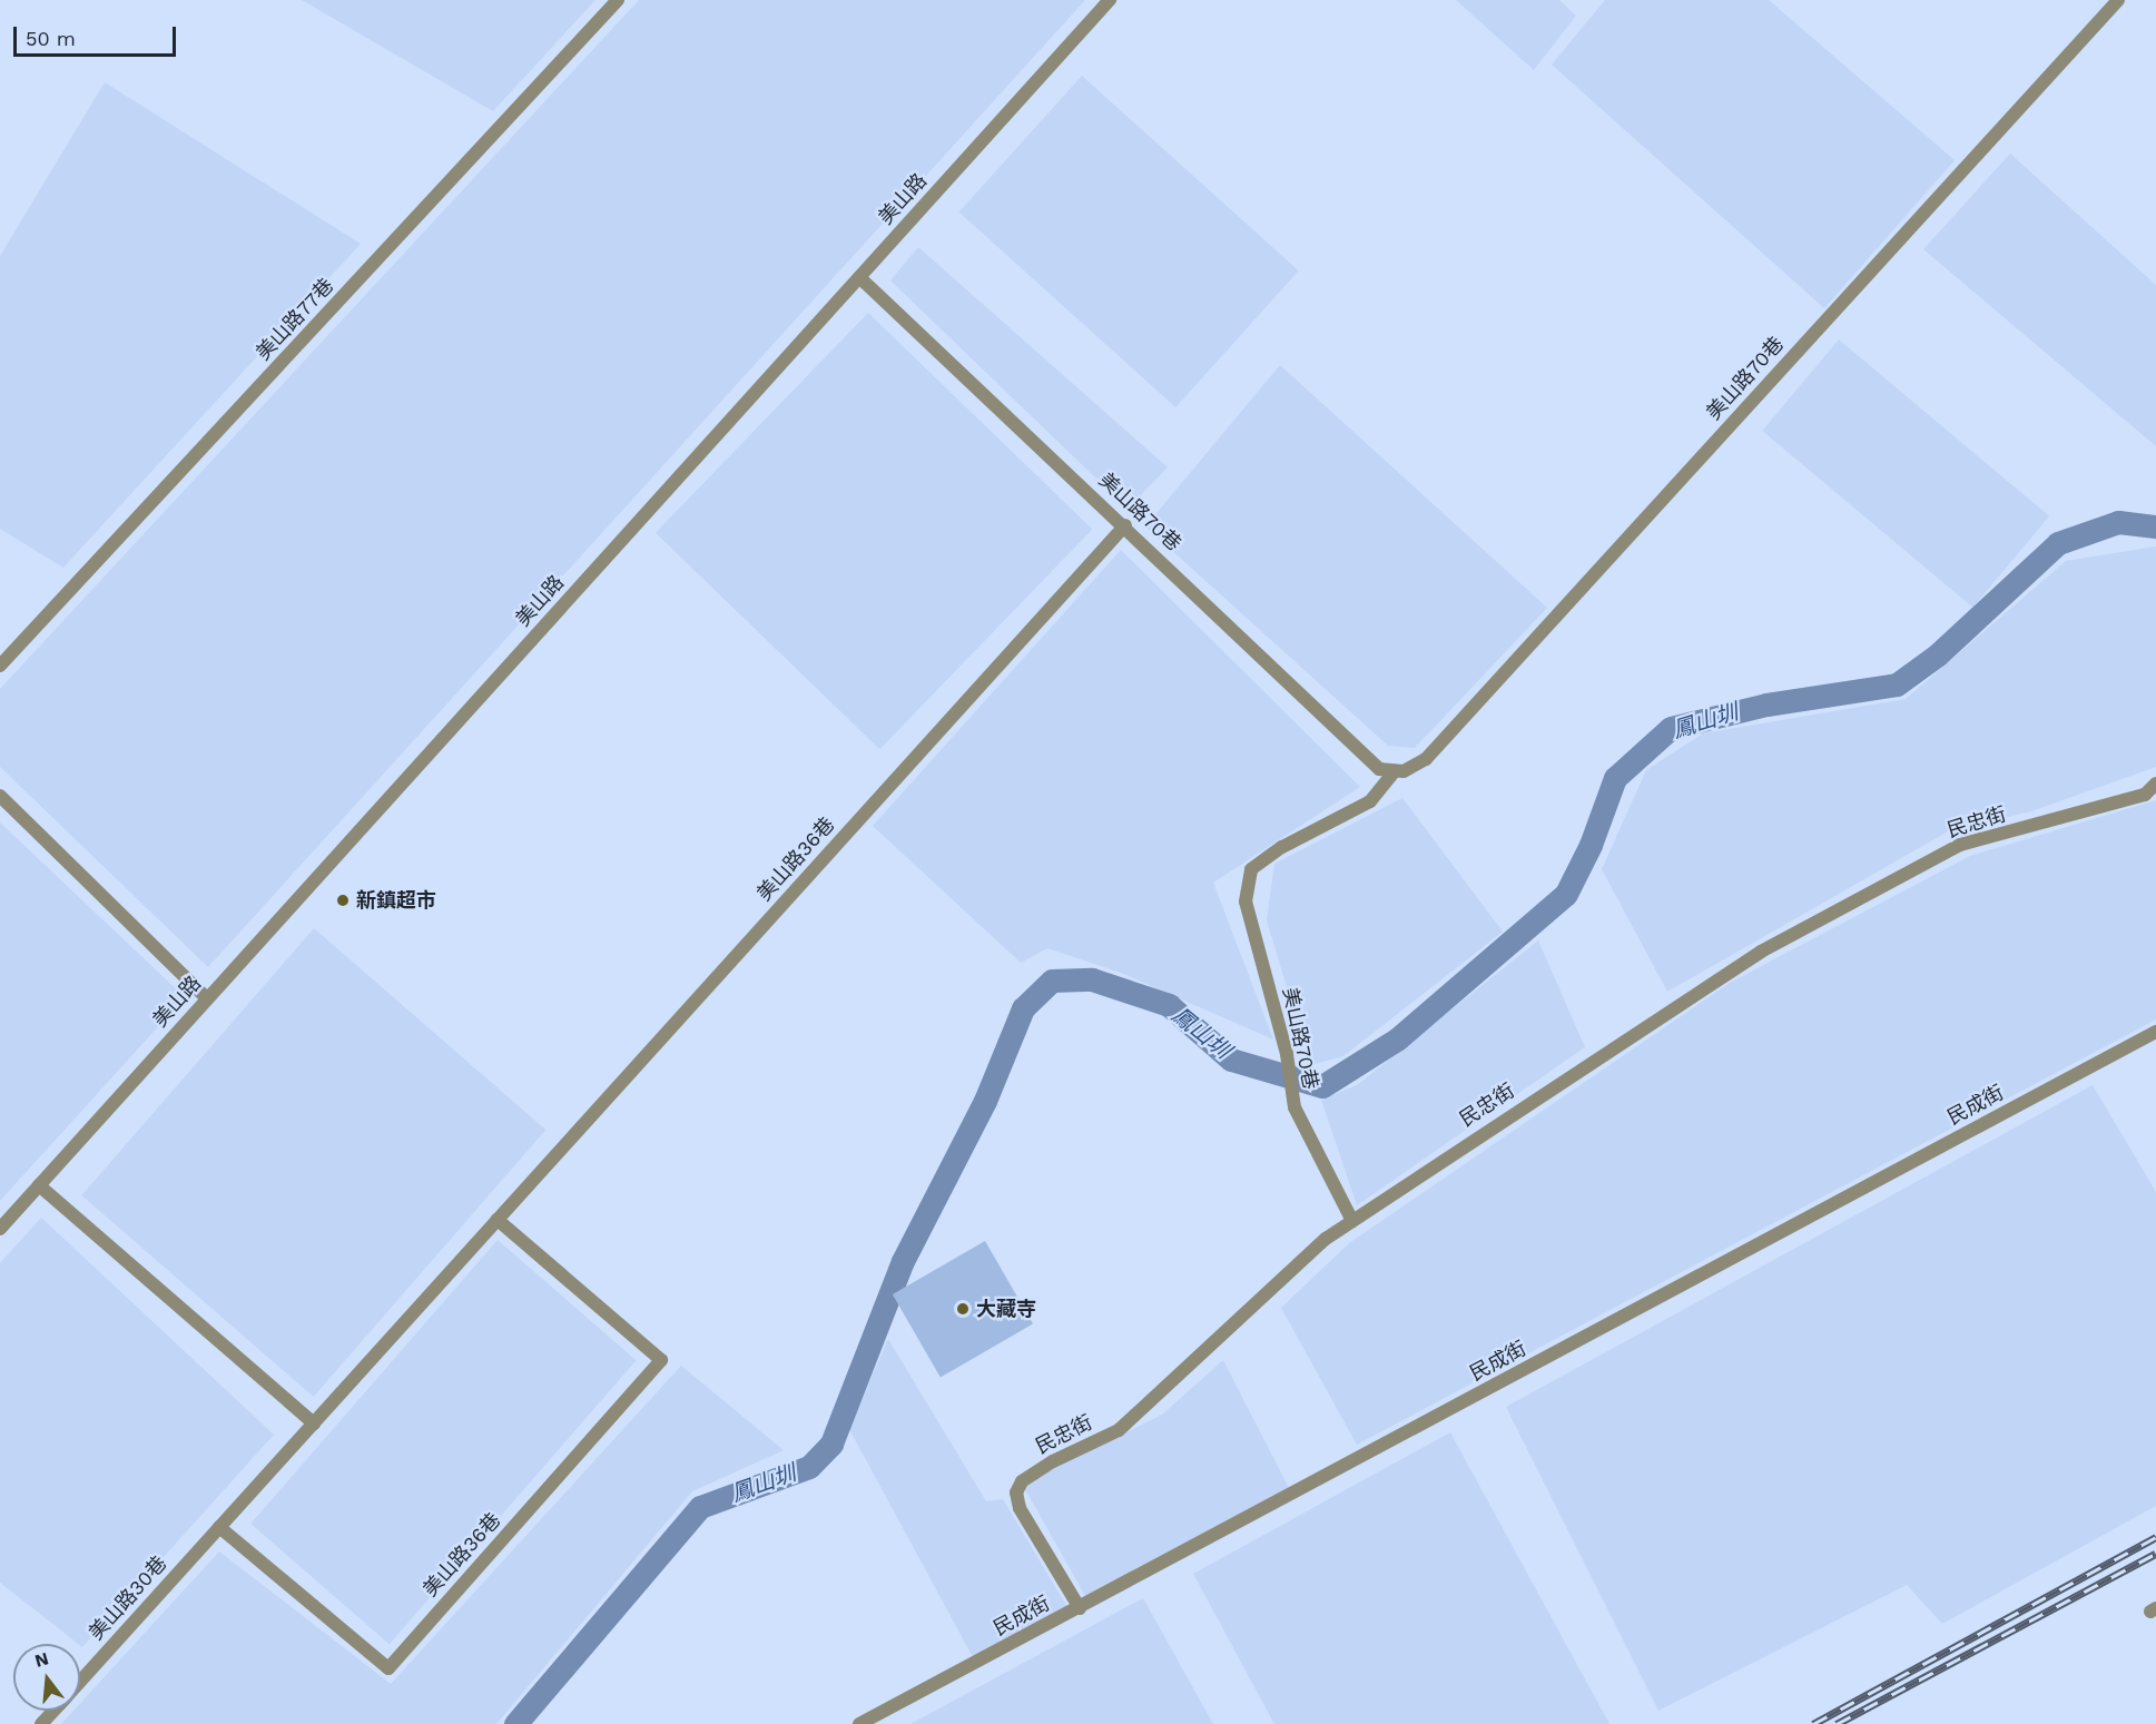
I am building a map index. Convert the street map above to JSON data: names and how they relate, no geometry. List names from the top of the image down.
{
  "streets": {
    "street": [
      "美山路",
      "美山路77巷",
      "美山路70巷",
      "民忠街",
      "美山路36巷",
      "民成街",
      "美山路30巷"
    ]
  },
  "crossings": [
    ["美山路", "美山路70巷"],
    ["美山路70巷", "民忠街"],
    ["美山路70巷", "美山路36巷"],
    ["民忠街", "民成街"],
    ["美山路36巷", "美山路30巷"]
  ],
  "water": ["鳳山圳"],
  "places": ["新鎮超市", "大藏寺"],
  "scale_bar": "50 m",
  "north": "top"
}
